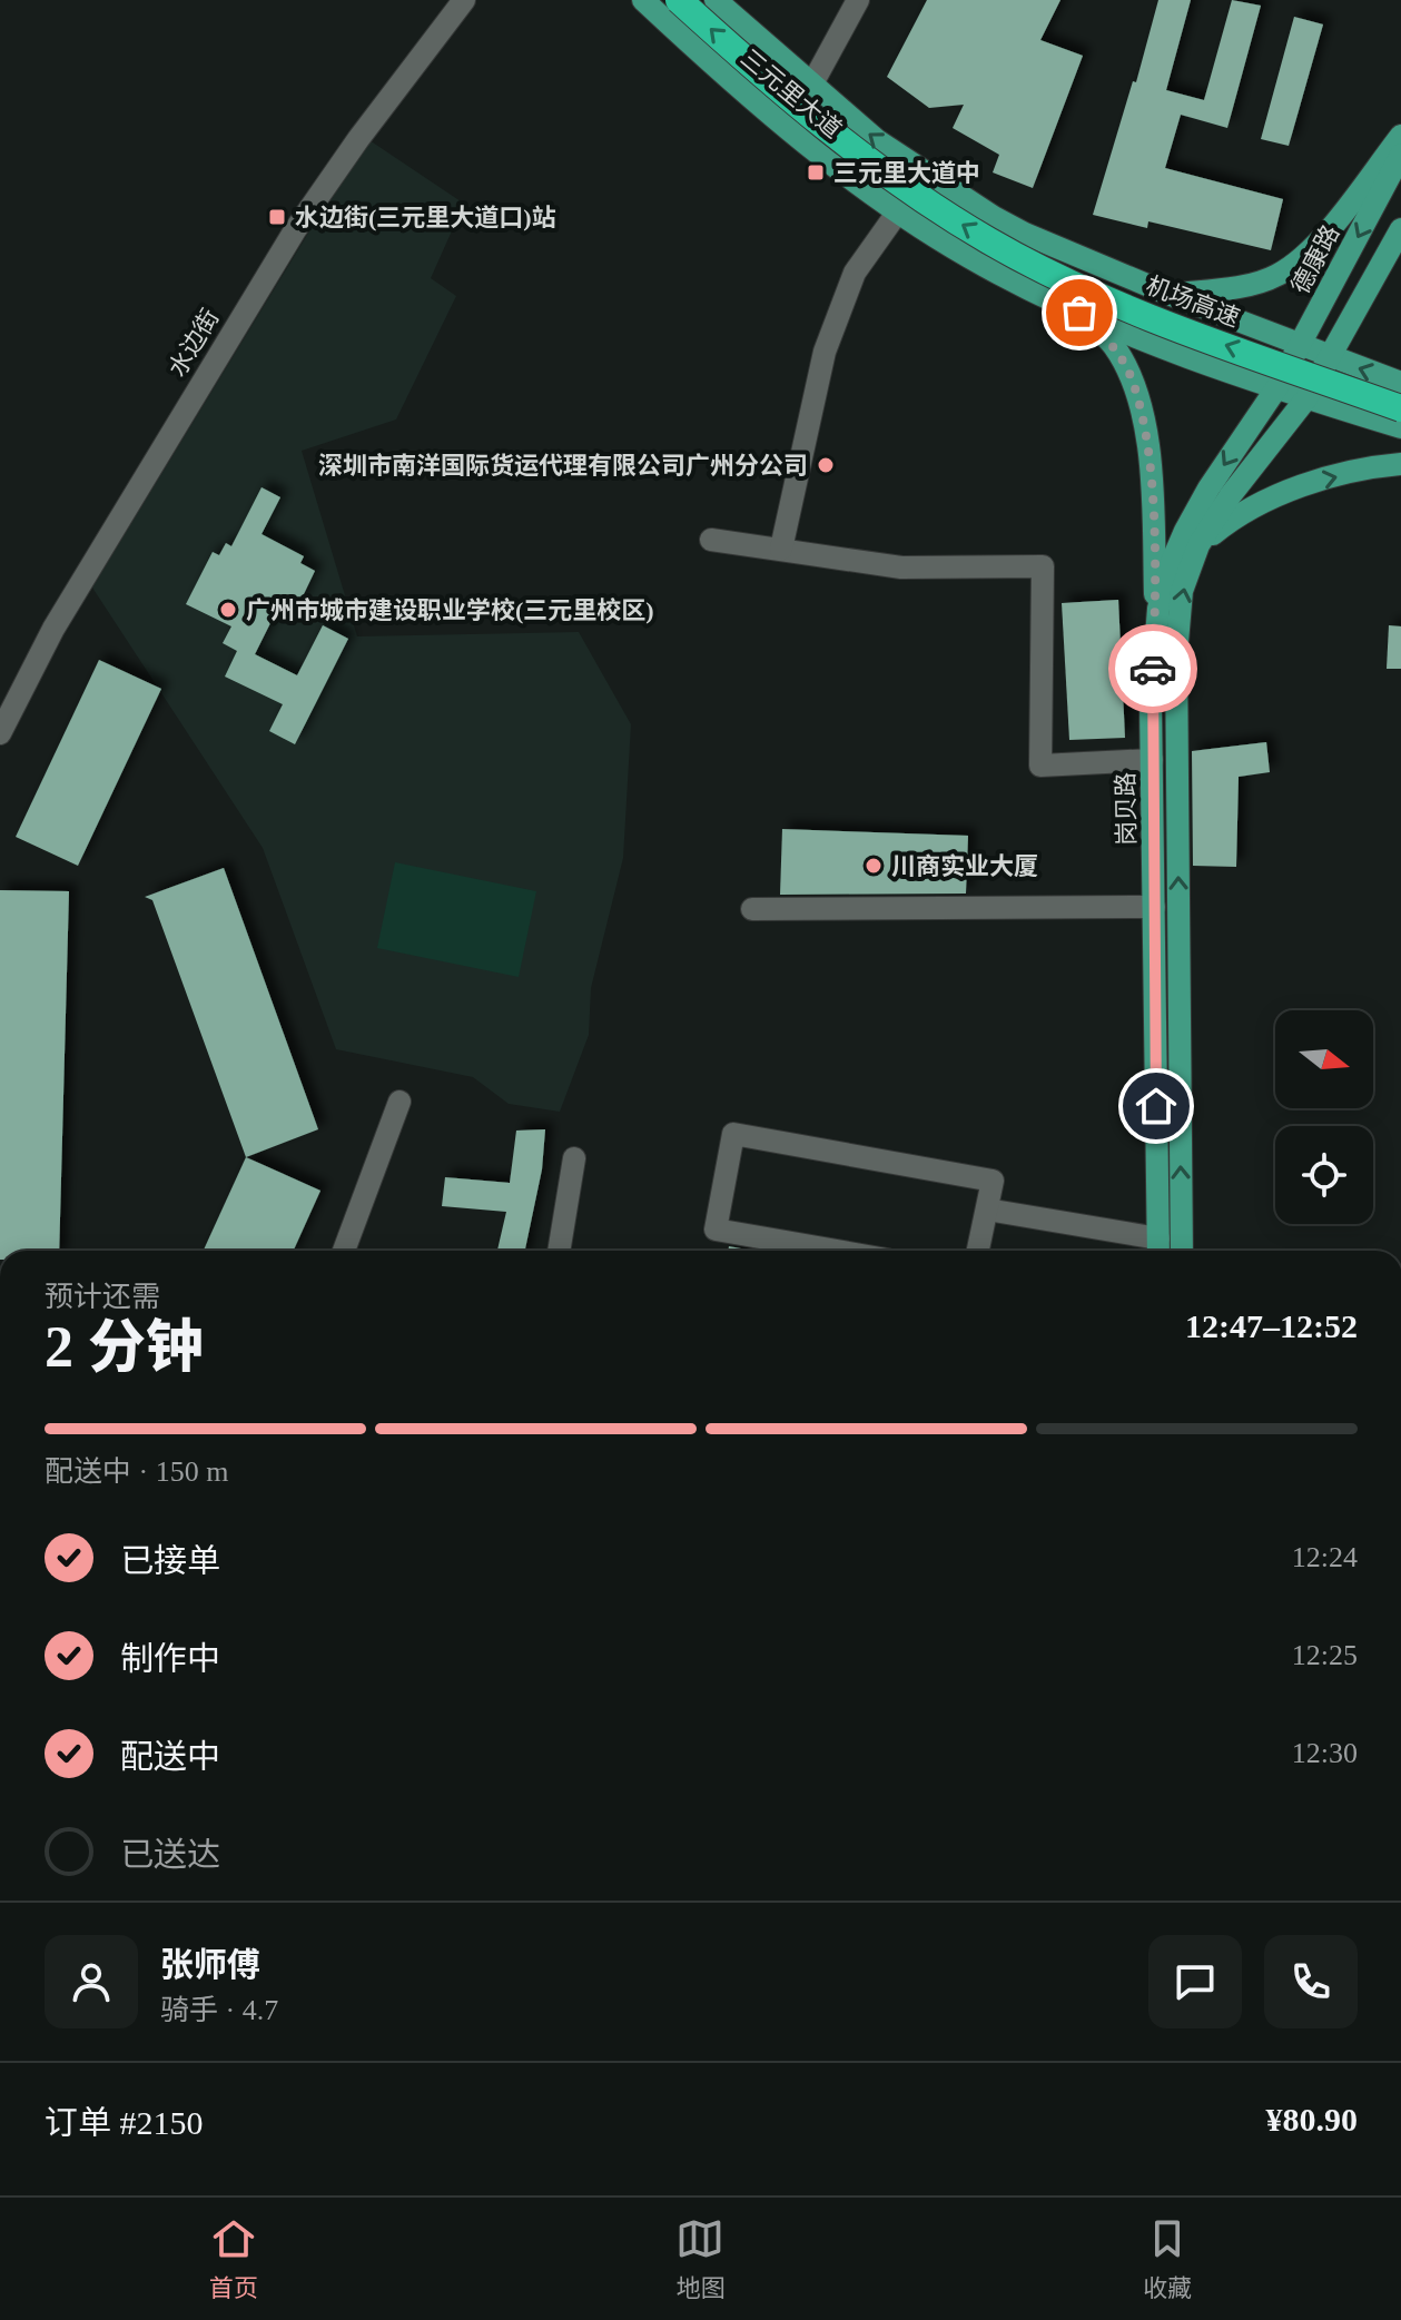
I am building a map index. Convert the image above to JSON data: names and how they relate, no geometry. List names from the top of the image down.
{
  "streets": {
    "highway": ["机场高速"],
    "main road": ["三元里大道", "德康路", "岗贝路"],
    "street": ["水边街"]
  },
  "crossings": [
    ["三元里大道", "德康路"],
    ["三元里大道", "岗贝路"],
    ["德康路", "岗贝路"]
  ],
  "one_way": ["机场高速"],
  "places": {
    "transit": ["三元里大道中", "水边街(三元里大道口)站"],
    "other": ["深圳市南洋国际货运代理有限公司广州分公司", "广州市城市建设职业学校(三元里校区)", "川商实业大厦"]
  },
  "north": "right",
  "page": {
    "heading": ["2 分钟", "预计还需", "12:47–12:52"],
    "panel": [
      "张师傅",
      "骑手 · 4.7",
      "订单 #2150",
      "¥80.90"
    ],
    "bar": "配送中 · 150 m",
    "list": [
      ["已接单", "12:24"],
      ["制作中", "12:25"],
      ["配送中", "12:30"],
      "已送达"
    ],
    "tabs": ["首页", "地图", "收藏"]
  }
}
